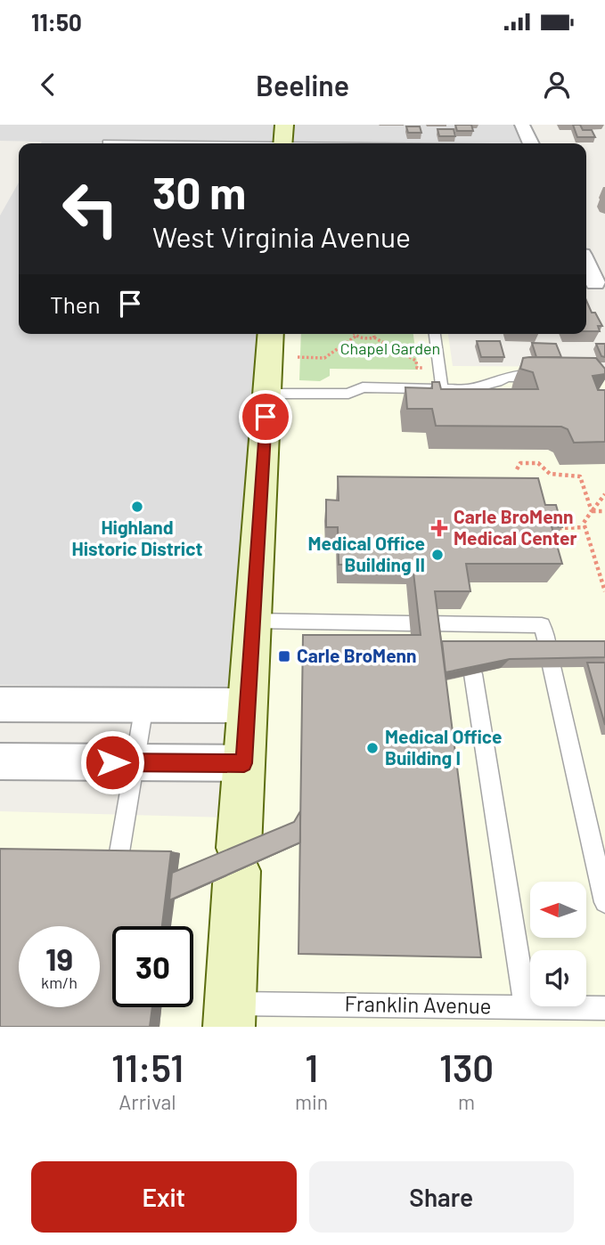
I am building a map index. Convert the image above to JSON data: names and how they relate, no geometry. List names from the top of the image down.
{
  "streets": {
    "lane": ["Franklin Avenue"]
  },
  "parks": ["Chapel Garden"],
  "places": {
    "other": ["Highland Historic District", "Medical Office Building II", "Medical Office Building I"],
    "health": ["Carle BroMenn Medical Center"],
    "transit": ["Carle BroMenn"]
  },
  "north": "left",
  "page": {
    "status": "11:50",
    "header": "Beeline",
    "turn": ["30 m", "West Virginia Avenue"],
    "then": "Then",
    "speed": "19 km/h",
    "limit": "30",
    "eta": [
      "11:51",
      "Arrival",
      "1",
      "min",
      "130",
      "m"
    ],
    "buttons": ["Exit", "Share"]
  }
}
